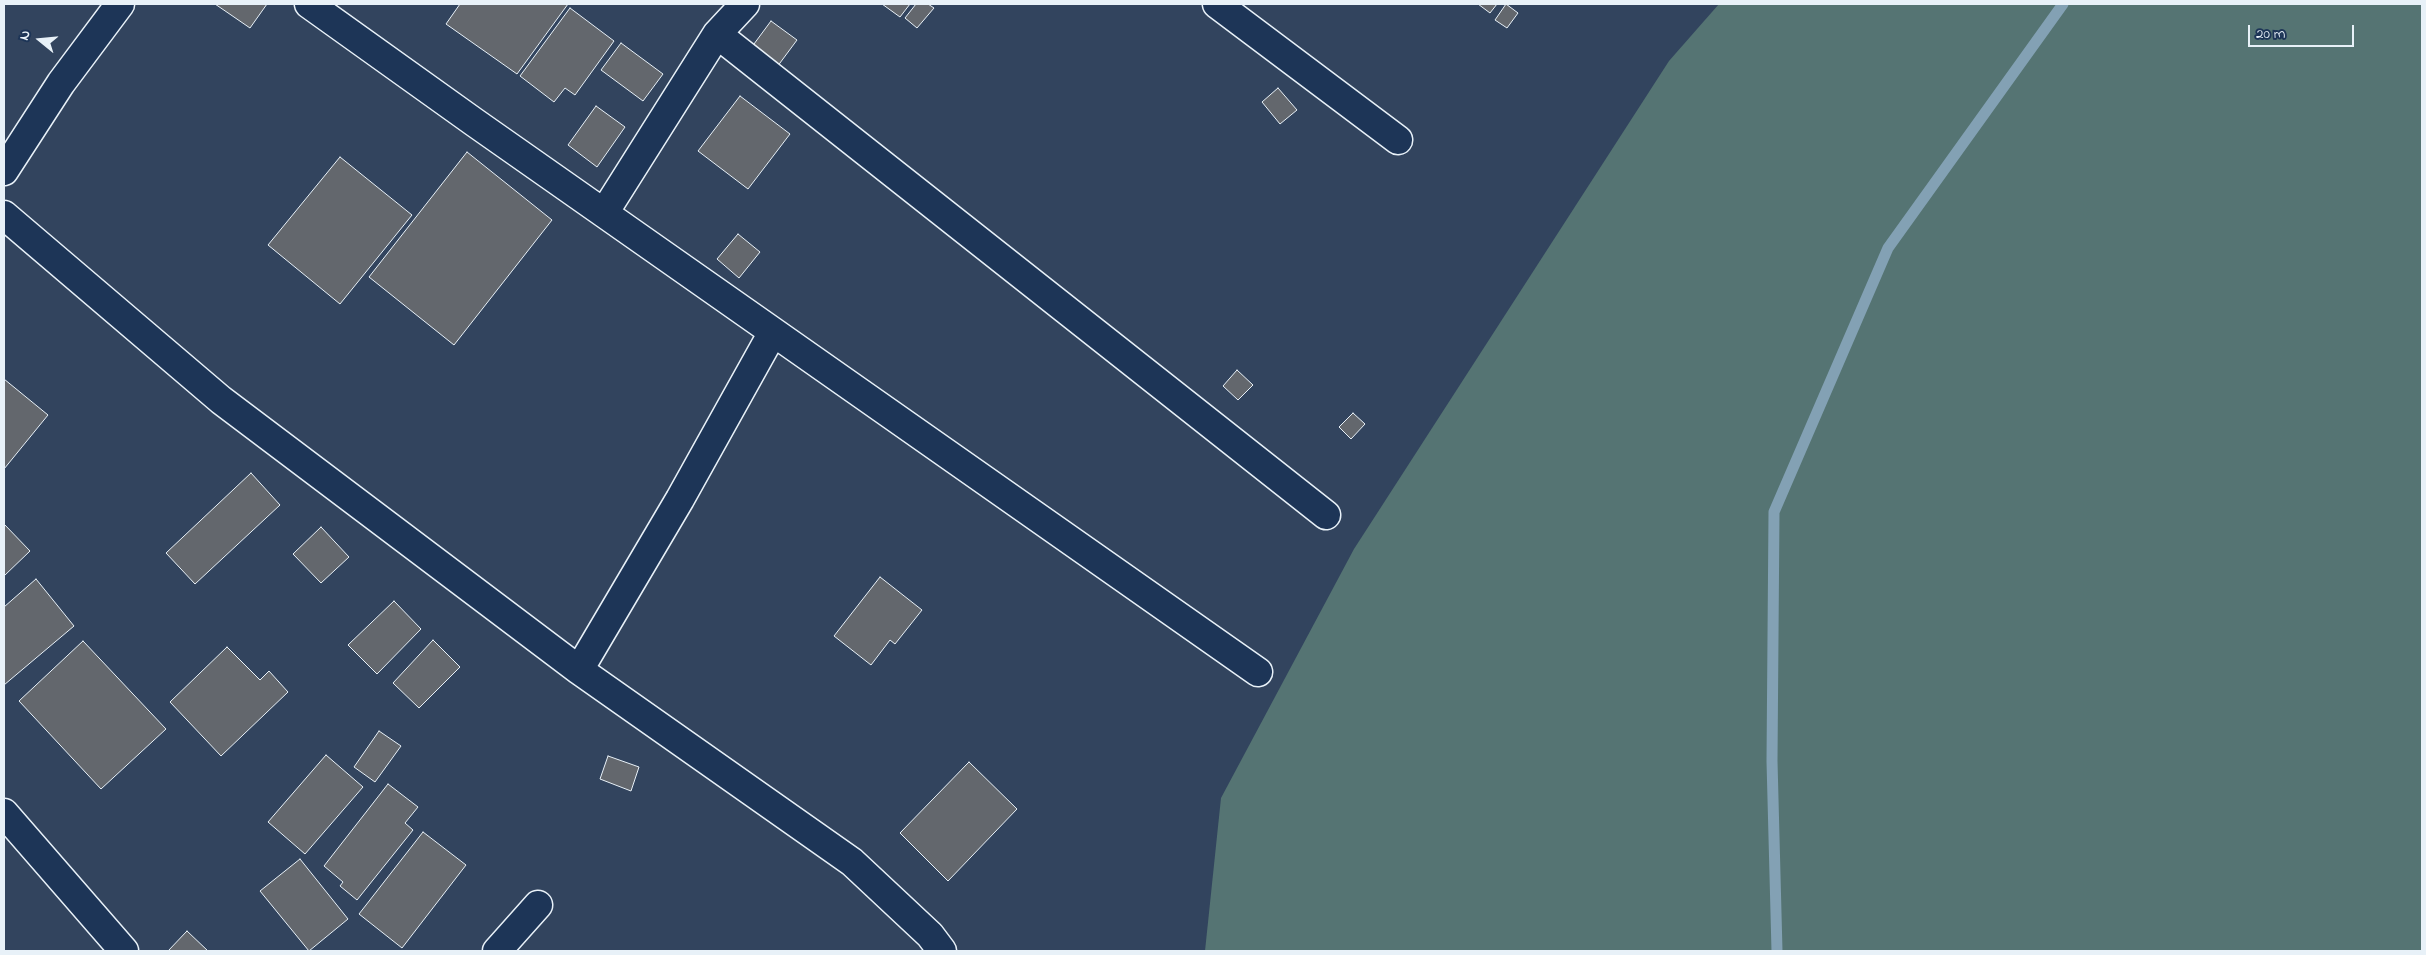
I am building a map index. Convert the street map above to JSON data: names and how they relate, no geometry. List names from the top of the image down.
{
  "scale_bar": "20 m",
  "north": "left"
}
